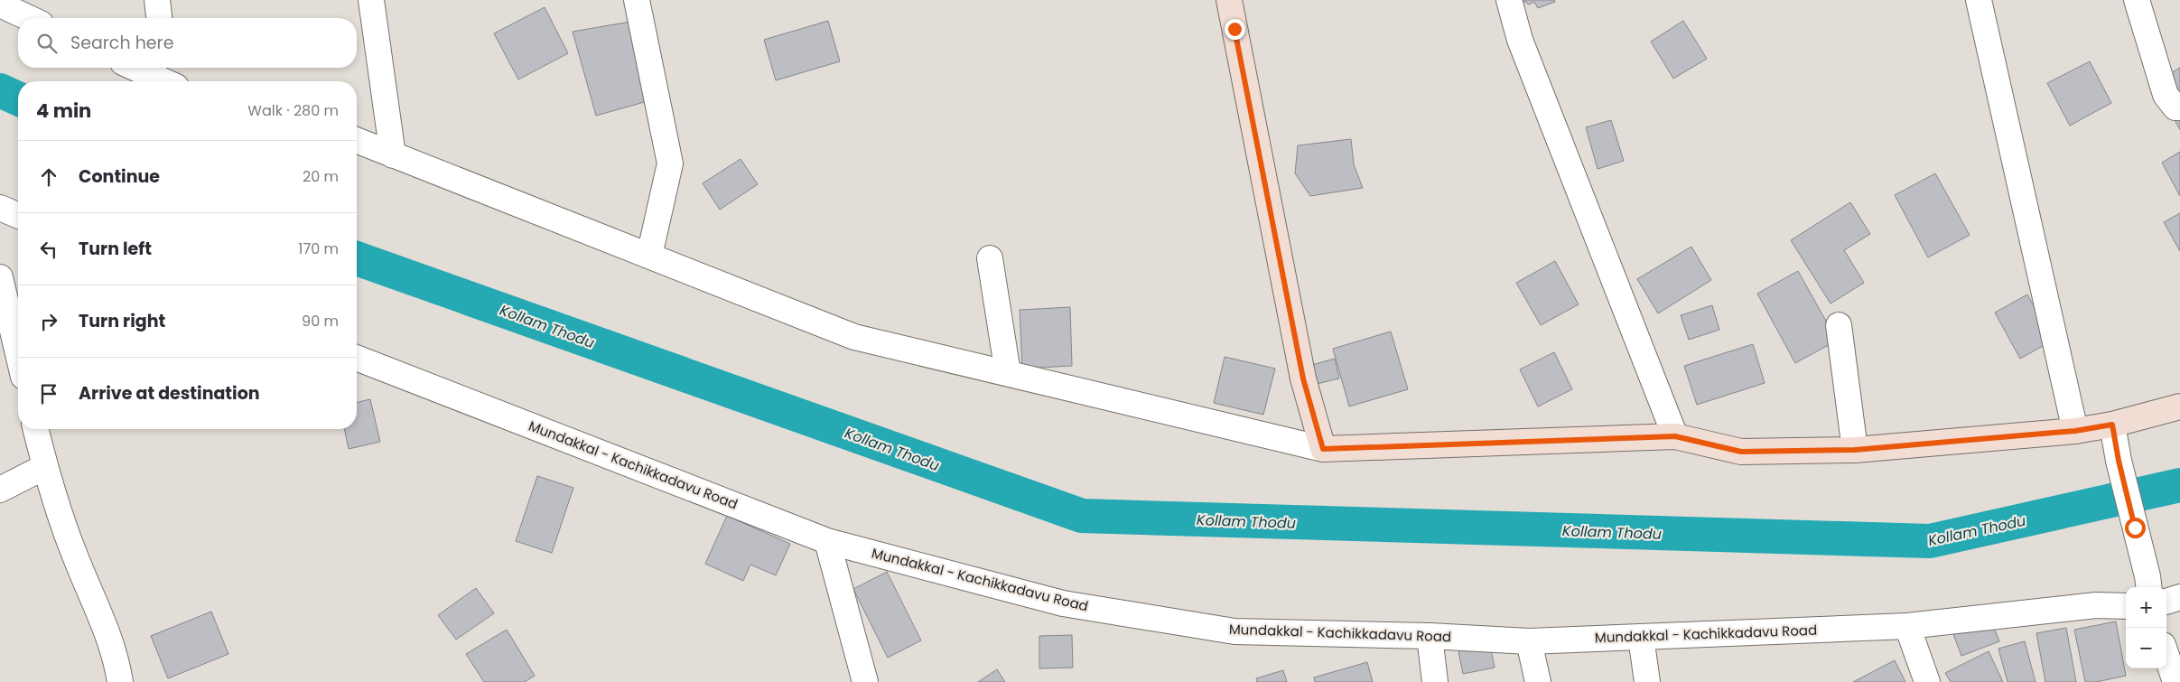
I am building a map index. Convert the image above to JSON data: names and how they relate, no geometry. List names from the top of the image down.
{
  "streets": {
    "street": ["Mundakkal - Kachikkadavu Road"]
  },
  "water": ["Kollam Thodu"],
  "page": {
    "search": "Search here",
    "heading": ["4 min", "Walk · 280 m"],
    "list": [
      ["Continue", "20 m"],
      ["Turn left", "170 m"],
      ["Turn right", "90 m"],
      "Arrive at destination"
    ],
    "map_buttons": ["+", "−"]
  }
}
